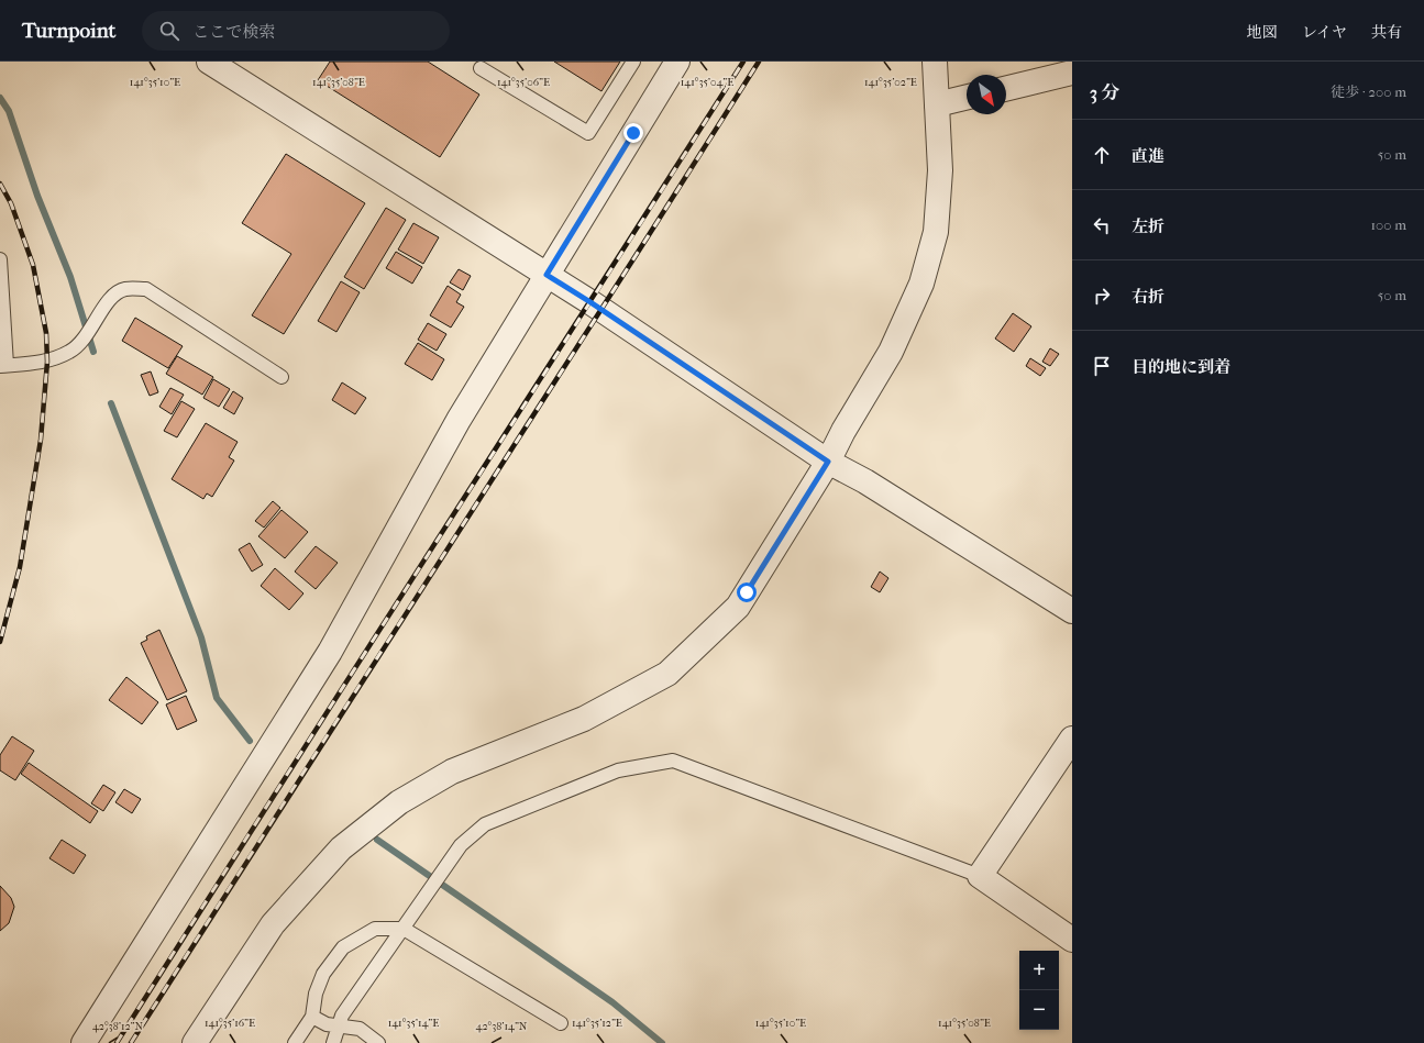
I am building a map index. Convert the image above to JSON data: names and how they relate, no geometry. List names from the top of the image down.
{
  "north": "bottom right",
  "page": {
    "header": "Turnpoint",
    "search": "ここで検索",
    "nav": ["地図", "レイヤ", "共有"],
    "heading": ["3 分", "徒歩 · 200 m"],
    "list": [
      ["直進", "50 m"],
      ["左折", "100 m"],
      ["右折", "50 m"],
      "目的地に到着"
    ],
    "map_buttons": ["+", "−"]
  },
  "coordinates": [
    "141°35'10\"E",
    "141°35'08\"E",
    "141°35'06\"E",
    "141°35'04\"E",
    "141°35'02\"E",
    "141°35'16\"E",
    "141°35'14\"E",
    "141°35'12\"E",
    "42°38'12\"N",
    "42°38'14\"N"
  ]
}
